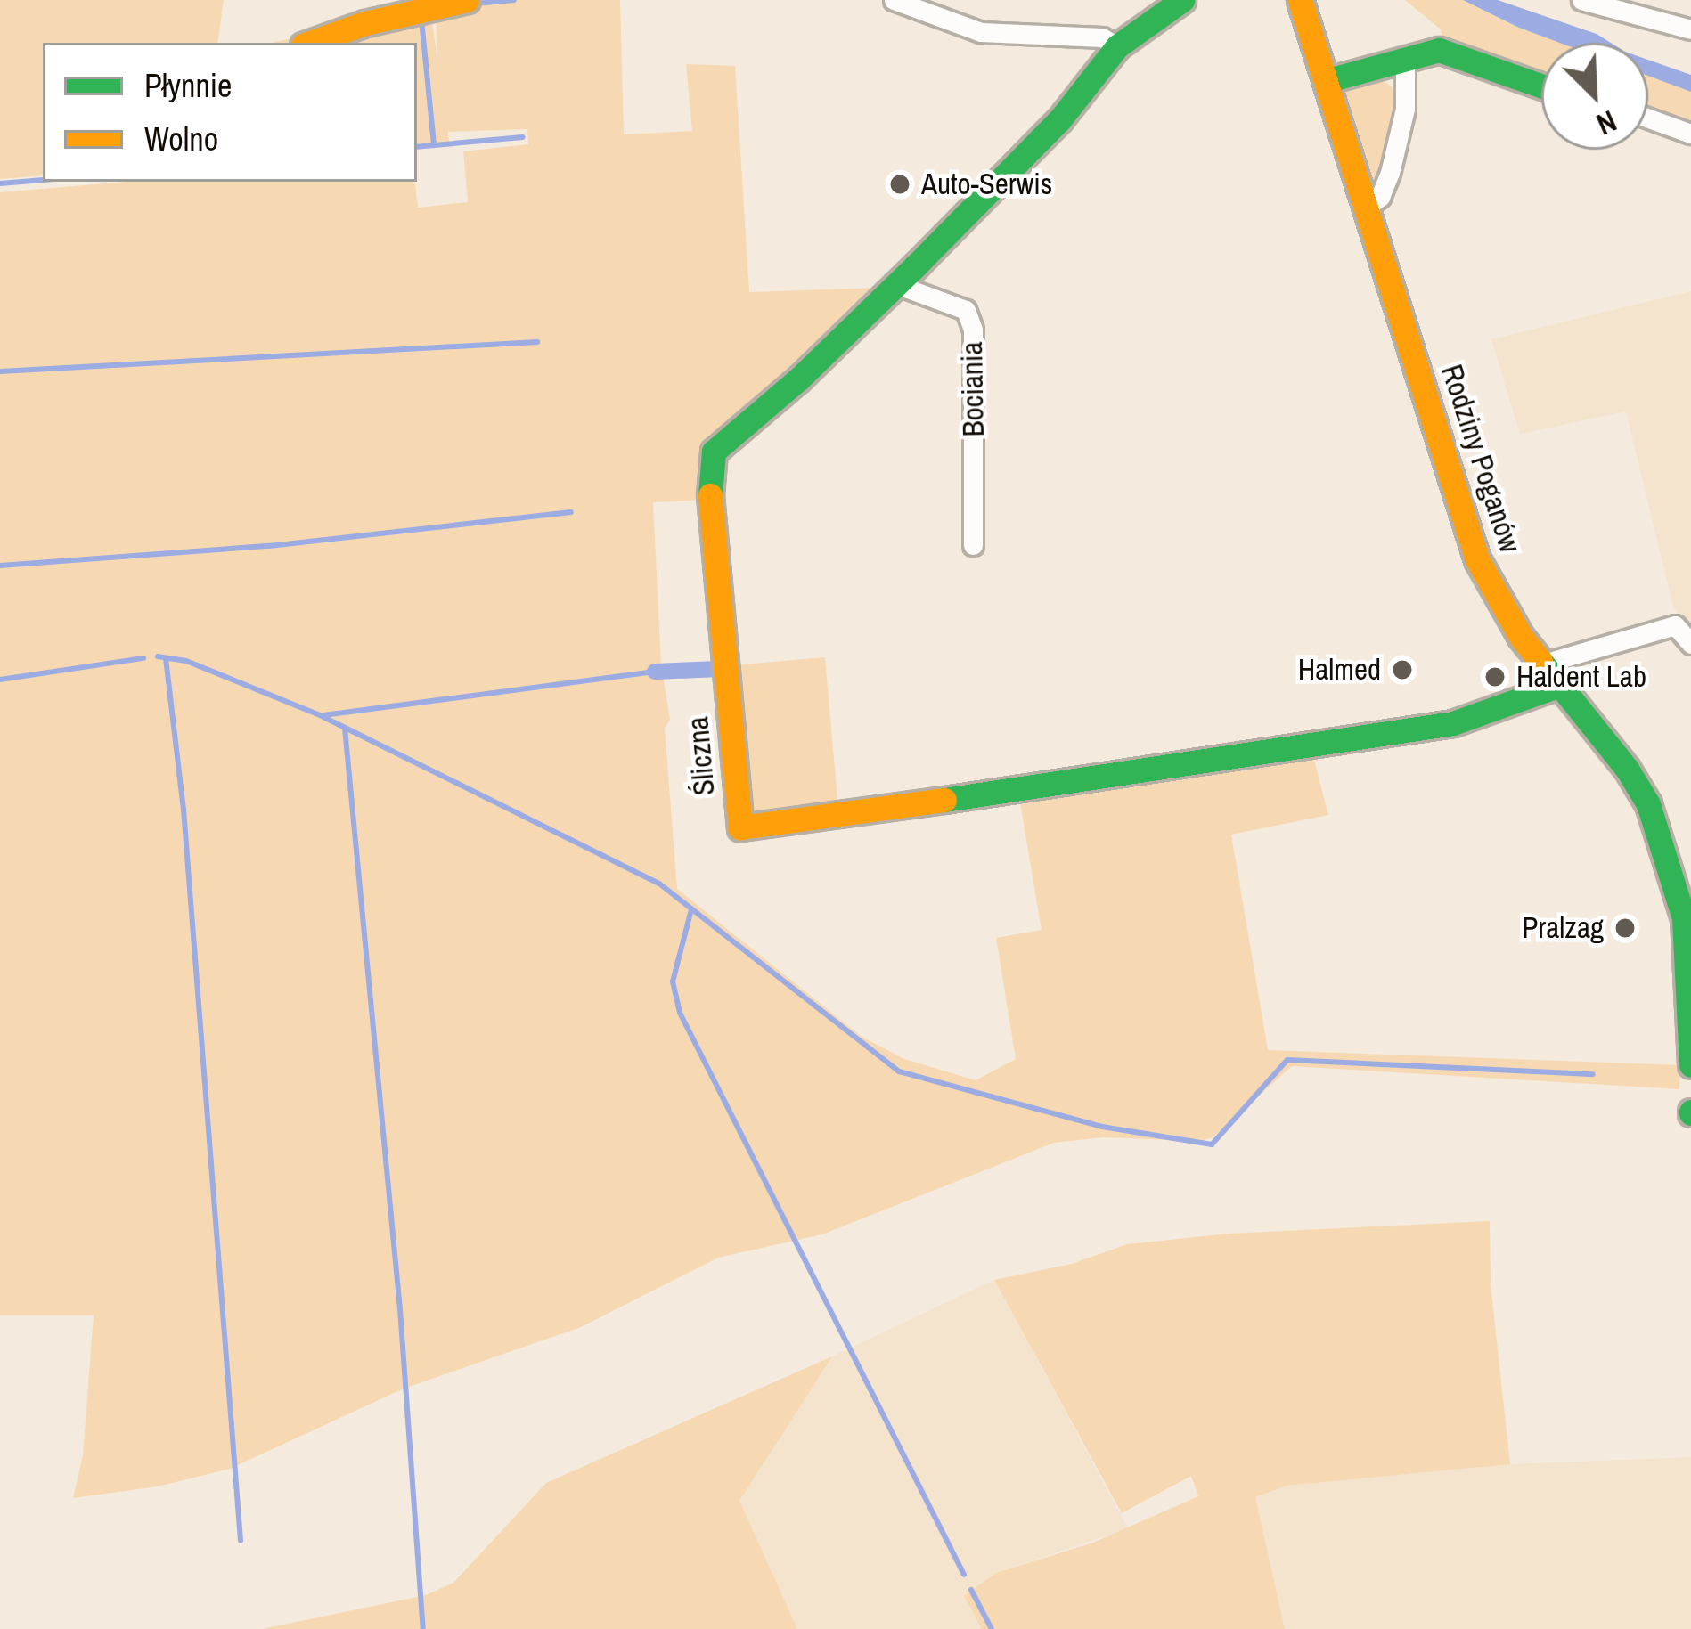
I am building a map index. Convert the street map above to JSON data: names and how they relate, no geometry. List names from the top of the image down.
{
  "streets": {
    "street": ["Bociania", "Rodziny Poganów", "Śliczna"]
  },
  "crossings": [
    ["Bociania", "Śliczna"],
    ["Rodziny Poganów", "Śliczna"]
  ],
  "places": [
    "Auto-Serwis",
    "Halmed",
    "Haldent Lab",
    "Pralzag"
  ],
  "legend": ["Płynnie", "Wolno"],
  "north": "bottom right"
}
